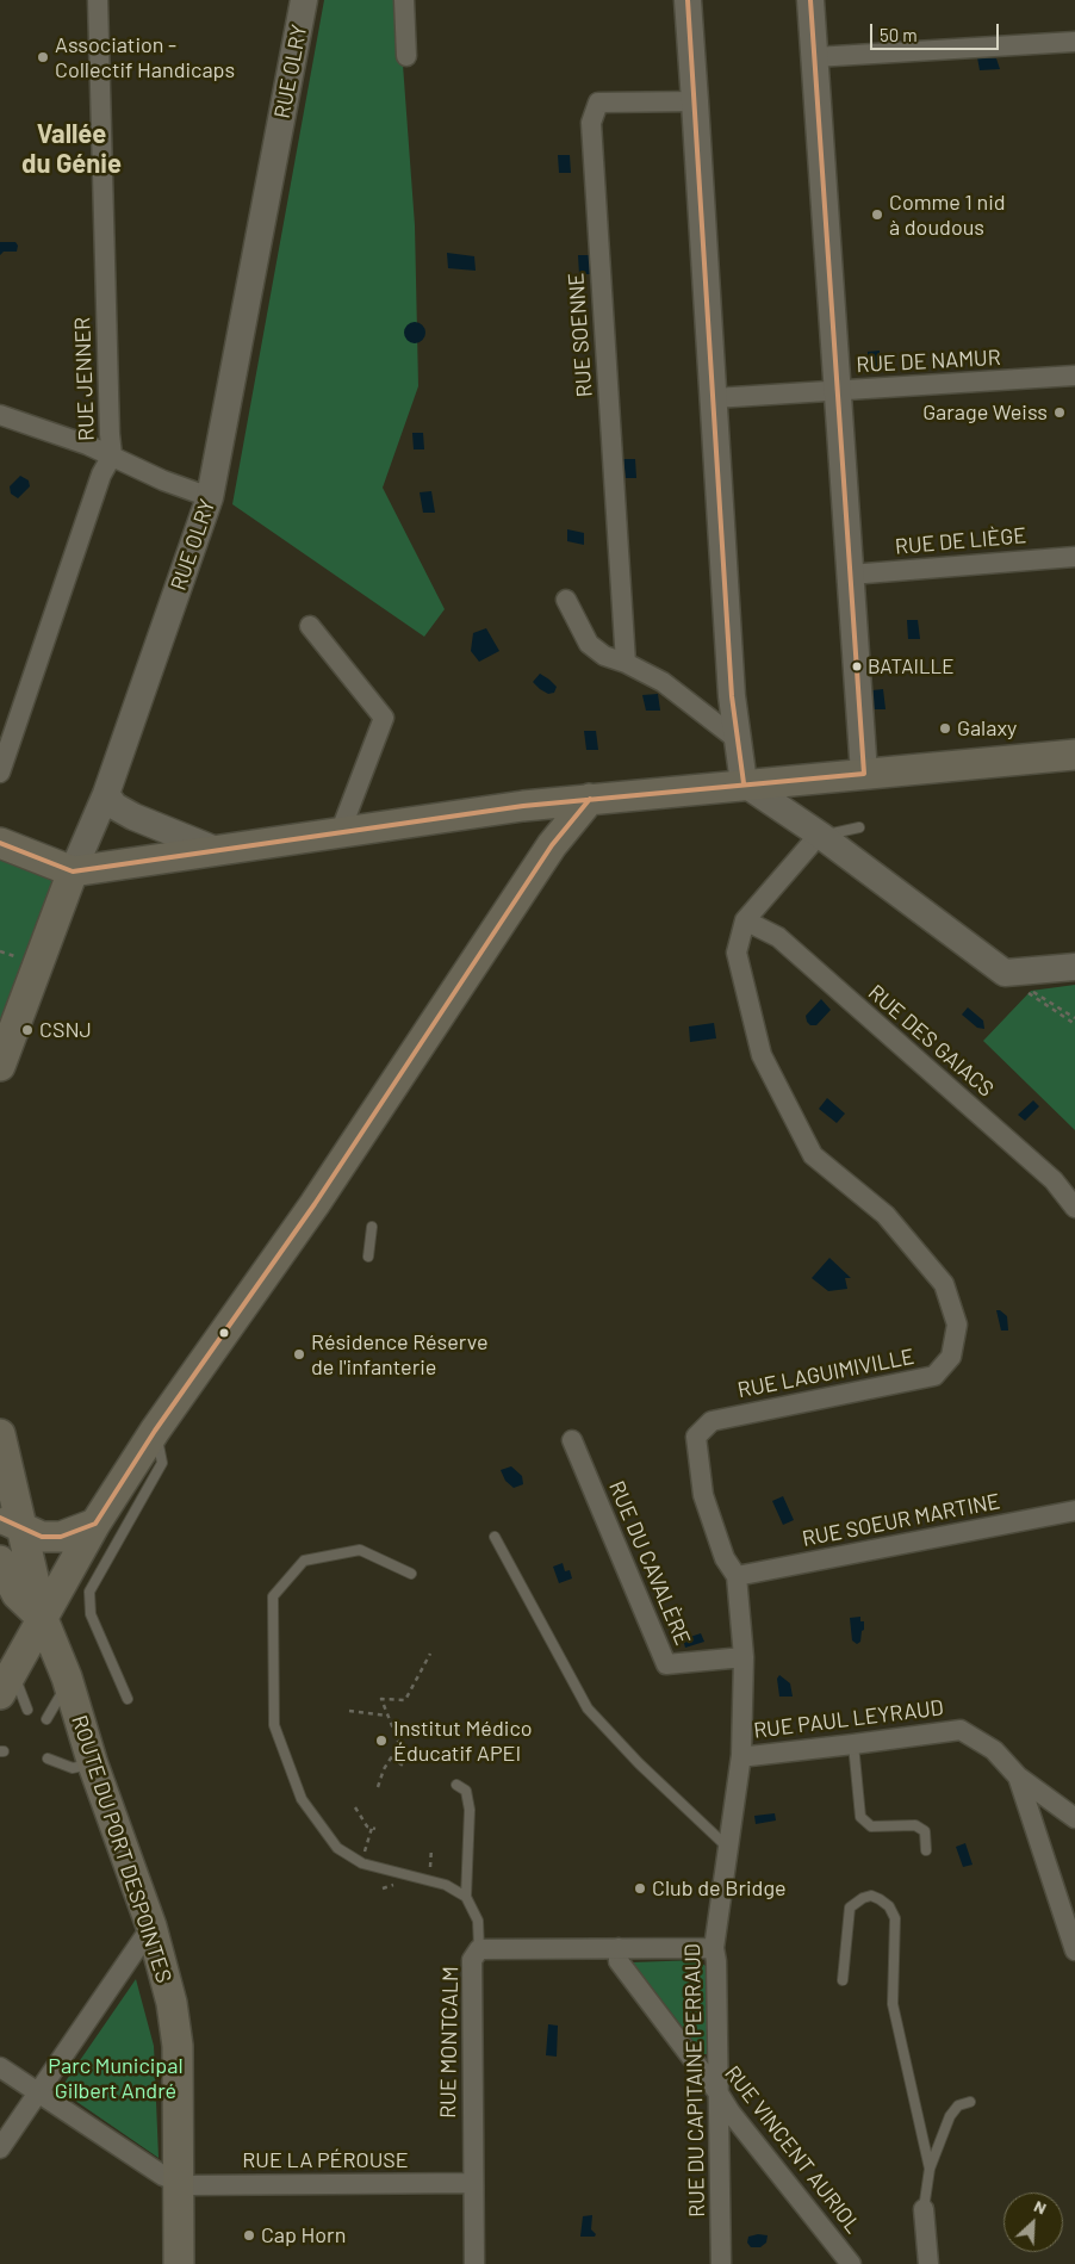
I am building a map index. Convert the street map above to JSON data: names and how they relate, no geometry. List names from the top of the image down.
{
  "streets": {
    "main road": ["RUE OLRY", "ROUTE DU PORT DESPOINTES"],
    "street": [
      "RUE SOENNE",
      "RUE DE NAMUR",
      "RUE JENNER",
      "RUE DE LIÈGE",
      "RUE DES GAIACS",
      "RUE LAGUIMIVILLE",
      "RUE SOEUR MARTINE",
      "RUE DU CAVALÈRE",
      "RUE PAUL LEYRAUD",
      "RUE MONTCALM",
      "RUE DU CAPITAINE PERRAUD",
      "RUE VINCENT AURIOL",
      "RUE LA PÉROUSE"
    ]
  },
  "crossings": [
    ["RUE DES GAIACS", "RUE LAGUIMIVILLE"],
    ["RUE LAGUIMIVILLE", "RUE SOEUR MARTINE"],
    ["RUE LAGUIMIVILLE", "RUE DU CAPITAINE PERRAUD"],
    ["RUE SOEUR MARTINE", "RUE DU CAPITAINE PERRAUD"],
    ["RUE DU CAVALÈRE", "RUE DU CAPITAINE PERRAUD"],
    ["RUE PAUL LEYRAUD", "RUE DU CAPITAINE PERRAUD"],
    ["ROUTE DU PORT DESPOINTES", "RUE LA PÉROUSE"],
    ["RUE MONTCALM", "RUE DU CAPITAINE PERRAUD"],
    ["RUE MONTCALM", "RUE VINCENT AURIOL"],
    ["RUE MONTCALM", "RUE LA PÉROUSE"],
    ["RUE DU CAPITAINE PERRAUD", "RUE VINCENT AURIOL"]
  ],
  "districts": ["Vallée du Génie"],
  "parks": ["Parc Municipal Gilbert André"],
  "places": [
    "Association - Collectif Handicaps",
    "Comme 1 nid à doudous",
    "Garage Weiss",
    "BATAILLE",
    "Galaxy",
    "CSNJ",
    "Résidence Réserve de l'infanterie",
    "Institut Médico Éducatif APEI",
    "Club de Bridge",
    "Cap Horn"
  ],
  "scale_bar": "50 m",
  "north": "top right"
}
